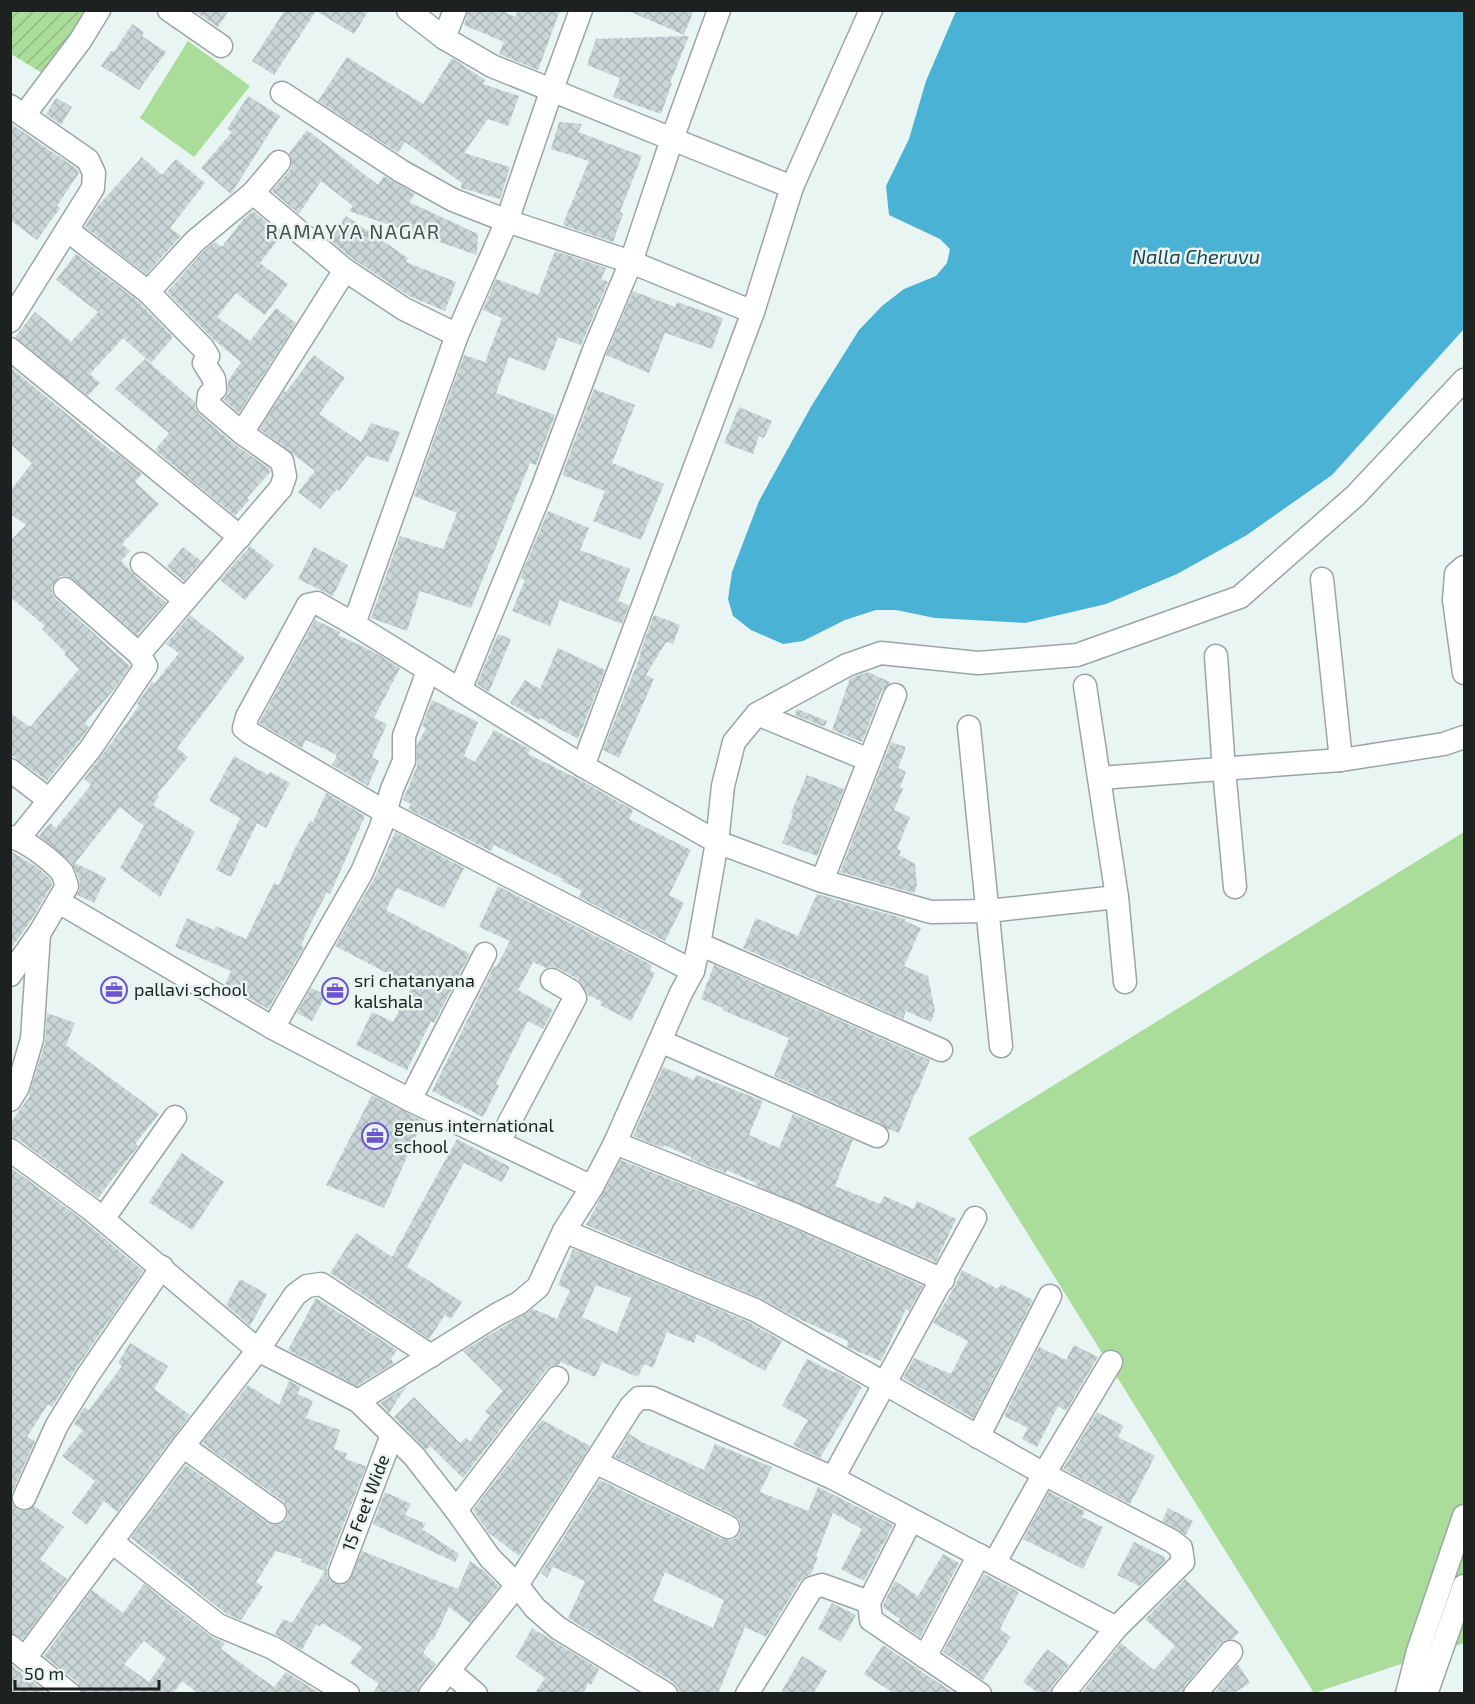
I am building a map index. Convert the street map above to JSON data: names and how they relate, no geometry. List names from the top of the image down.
{
  "streets": {
    "street": ["15 Feet Wide"]
  },
  "districts": ["RAMAYYA NAGAR"],
  "water": ["Nalla Cheruvu"],
  "places": {
    "office": ["pallavi school", "sri chatanyana kalshala", "genus international school"]
  },
  "scale_bar": "50 m"
}
